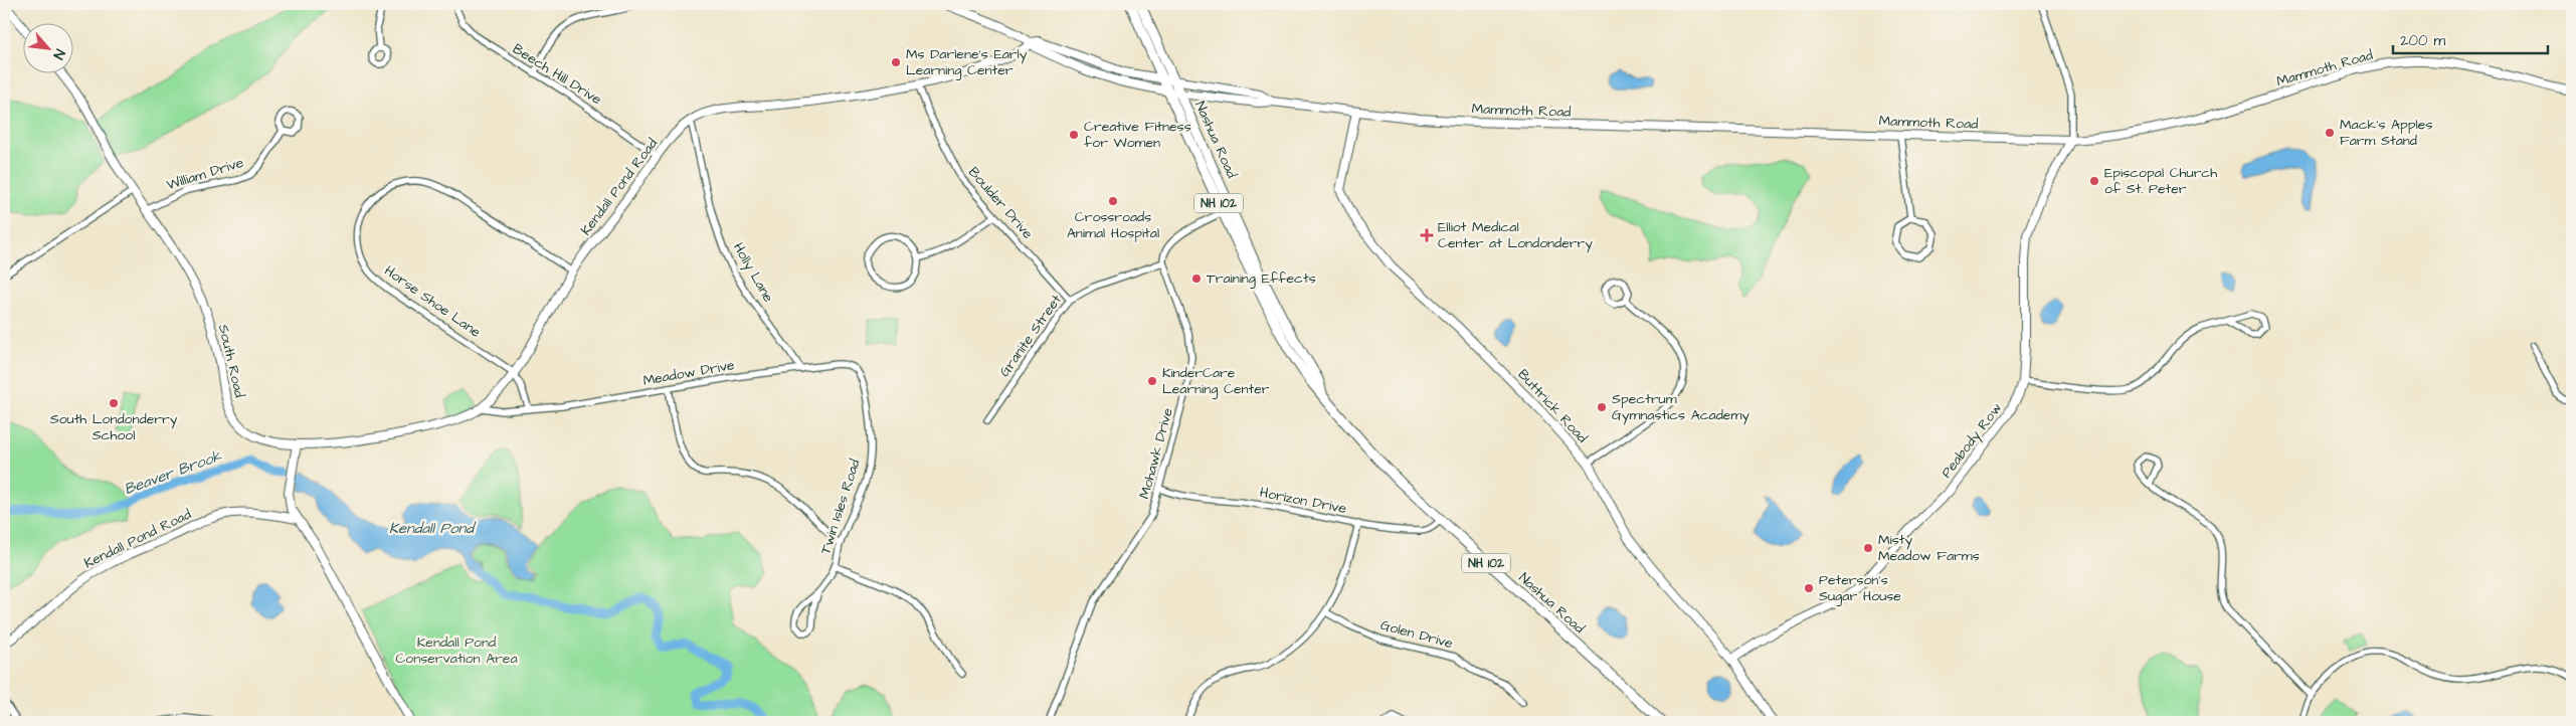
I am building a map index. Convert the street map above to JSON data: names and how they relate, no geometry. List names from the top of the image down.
{
  "streets": {
    "main road": ["Nashua Road", "NH 102"],
    "street": [
      "Mammoth Road",
      "Beech Hill Drive",
      "William Drive",
      "Kendall Pond Road",
      "Boulder Drive",
      "Holly Lane",
      "Horse Shoe Lane",
      "Granite Street",
      "South Road",
      "Meadow Drive",
      "Buttrick Road",
      "Peabody Row",
      "Mohawk Drive",
      "Horizon Drive",
      "Twin Isles Road",
      "Golen Drive"
    ]
  },
  "crossings": [
    ["Mammoth Road", "Nashua Road"],
    ["Mammoth Road", "Kendall Pond Road"],
    ["Mammoth Road", "Buttrick Road"],
    ["Mammoth Road", "Peabody Row"],
    ["Beech Hill Drive", "Kendall Pond Road"],
    ["Nashua Road", "Horizon Drive"],
    ["William Drive", "South Road"],
    ["Kendall Pond Road", "Boulder Drive"],
    ["Kendall Pond Road", "Holly Lane"],
    ["Kendall Pond Road", "Horse Shoe Lane"],
    ["Kendall Pond Road", "South Road"],
    ["Kendall Pond Road", "Meadow Drive"],
    ["Boulder Drive", "Granite Street"],
    ["Holly Lane", "Meadow Drive"],
    ["Granite Street", "Mohawk Drive"],
    ["Meadow Drive", "Twin Isles Road"],
    ["Buttrick Road", "Peabody Row"],
    ["Mohawk Drive", "Horizon Drive"]
  ],
  "water": ["Beaver Brook", "Kendall Pond"],
  "parks": ["Kendall Pond Conservation Area"],
  "places": {
    "other": [
      "Ms Darlene's Early Learning Center",
      "Mack's Apples Farm Stand",
      "Creative Fitness for Women",
      "Episcopal Church of St. Peter",
      "Crossroads Animal Hospital",
      "Training Effects",
      "KinderCare Learning Center",
      "South Londonderry School",
      "Spectrum Gymnastics Academy",
      "Misty Meadow Farms",
      "Peterson's Sugar House"
    ],
    "health": ["Elliot Medical Center at Londonderry"]
  },
  "scale_bar": "200 m",
  "north": "bottom right"
}
